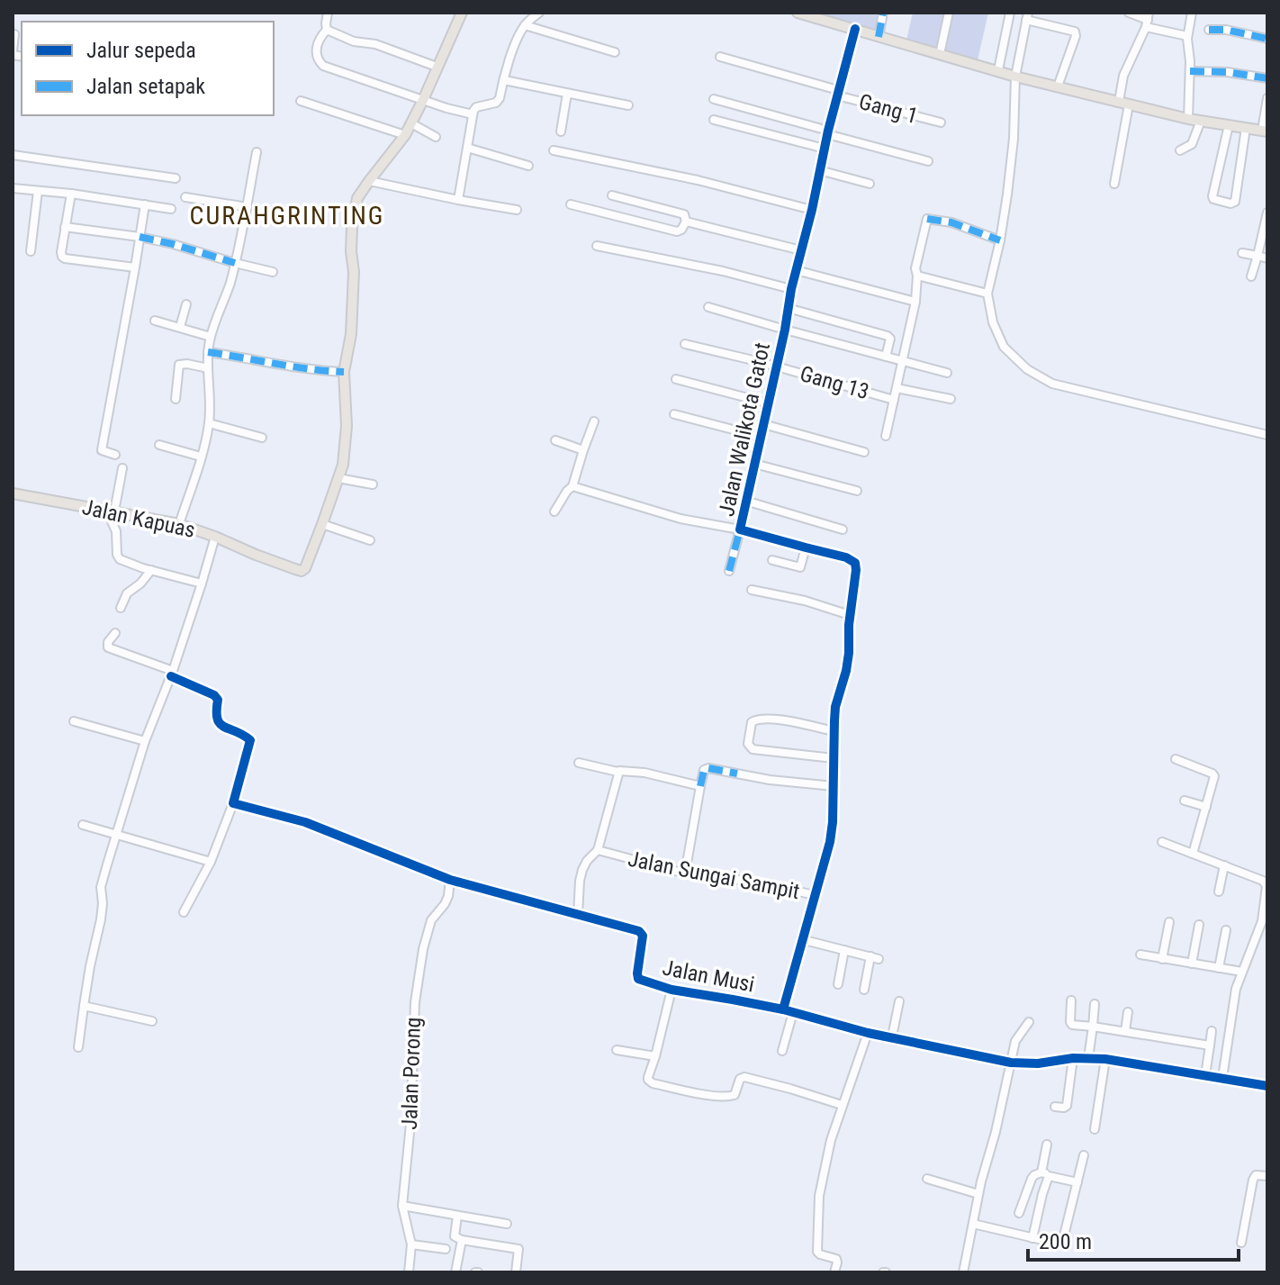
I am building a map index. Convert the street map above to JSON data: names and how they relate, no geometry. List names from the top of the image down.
{
  "streets": {
    "main road": ["Jalan Kapuas"],
    "street": [
      "Gang 1",
      "Gang 13",
      "Jalan Walikota Gatot",
      "Jalan Sungai Sampit",
      "Jalan Musi",
      "Jalan Porong"
    ]
  },
  "crossings": [
    ["Gang 1", "Jalan Walikota Gatot"],
    ["Gang 13", "Jalan Walikota Gatot"],
    ["Jalan Walikota Gatot", "Jalan Sungai Sampit"],
    ["Jalan Walikota Gatot", "Jalan Musi"],
    ["Jalan Sungai Sampit", "Jalan Musi"],
    ["Jalan Musi", "Jalan Porong"]
  ],
  "districts": ["CURAHGRINTING"],
  "legend": ["Jalur sepeda", "Jalan setapak"],
  "scale_bar": "200 m"
}
